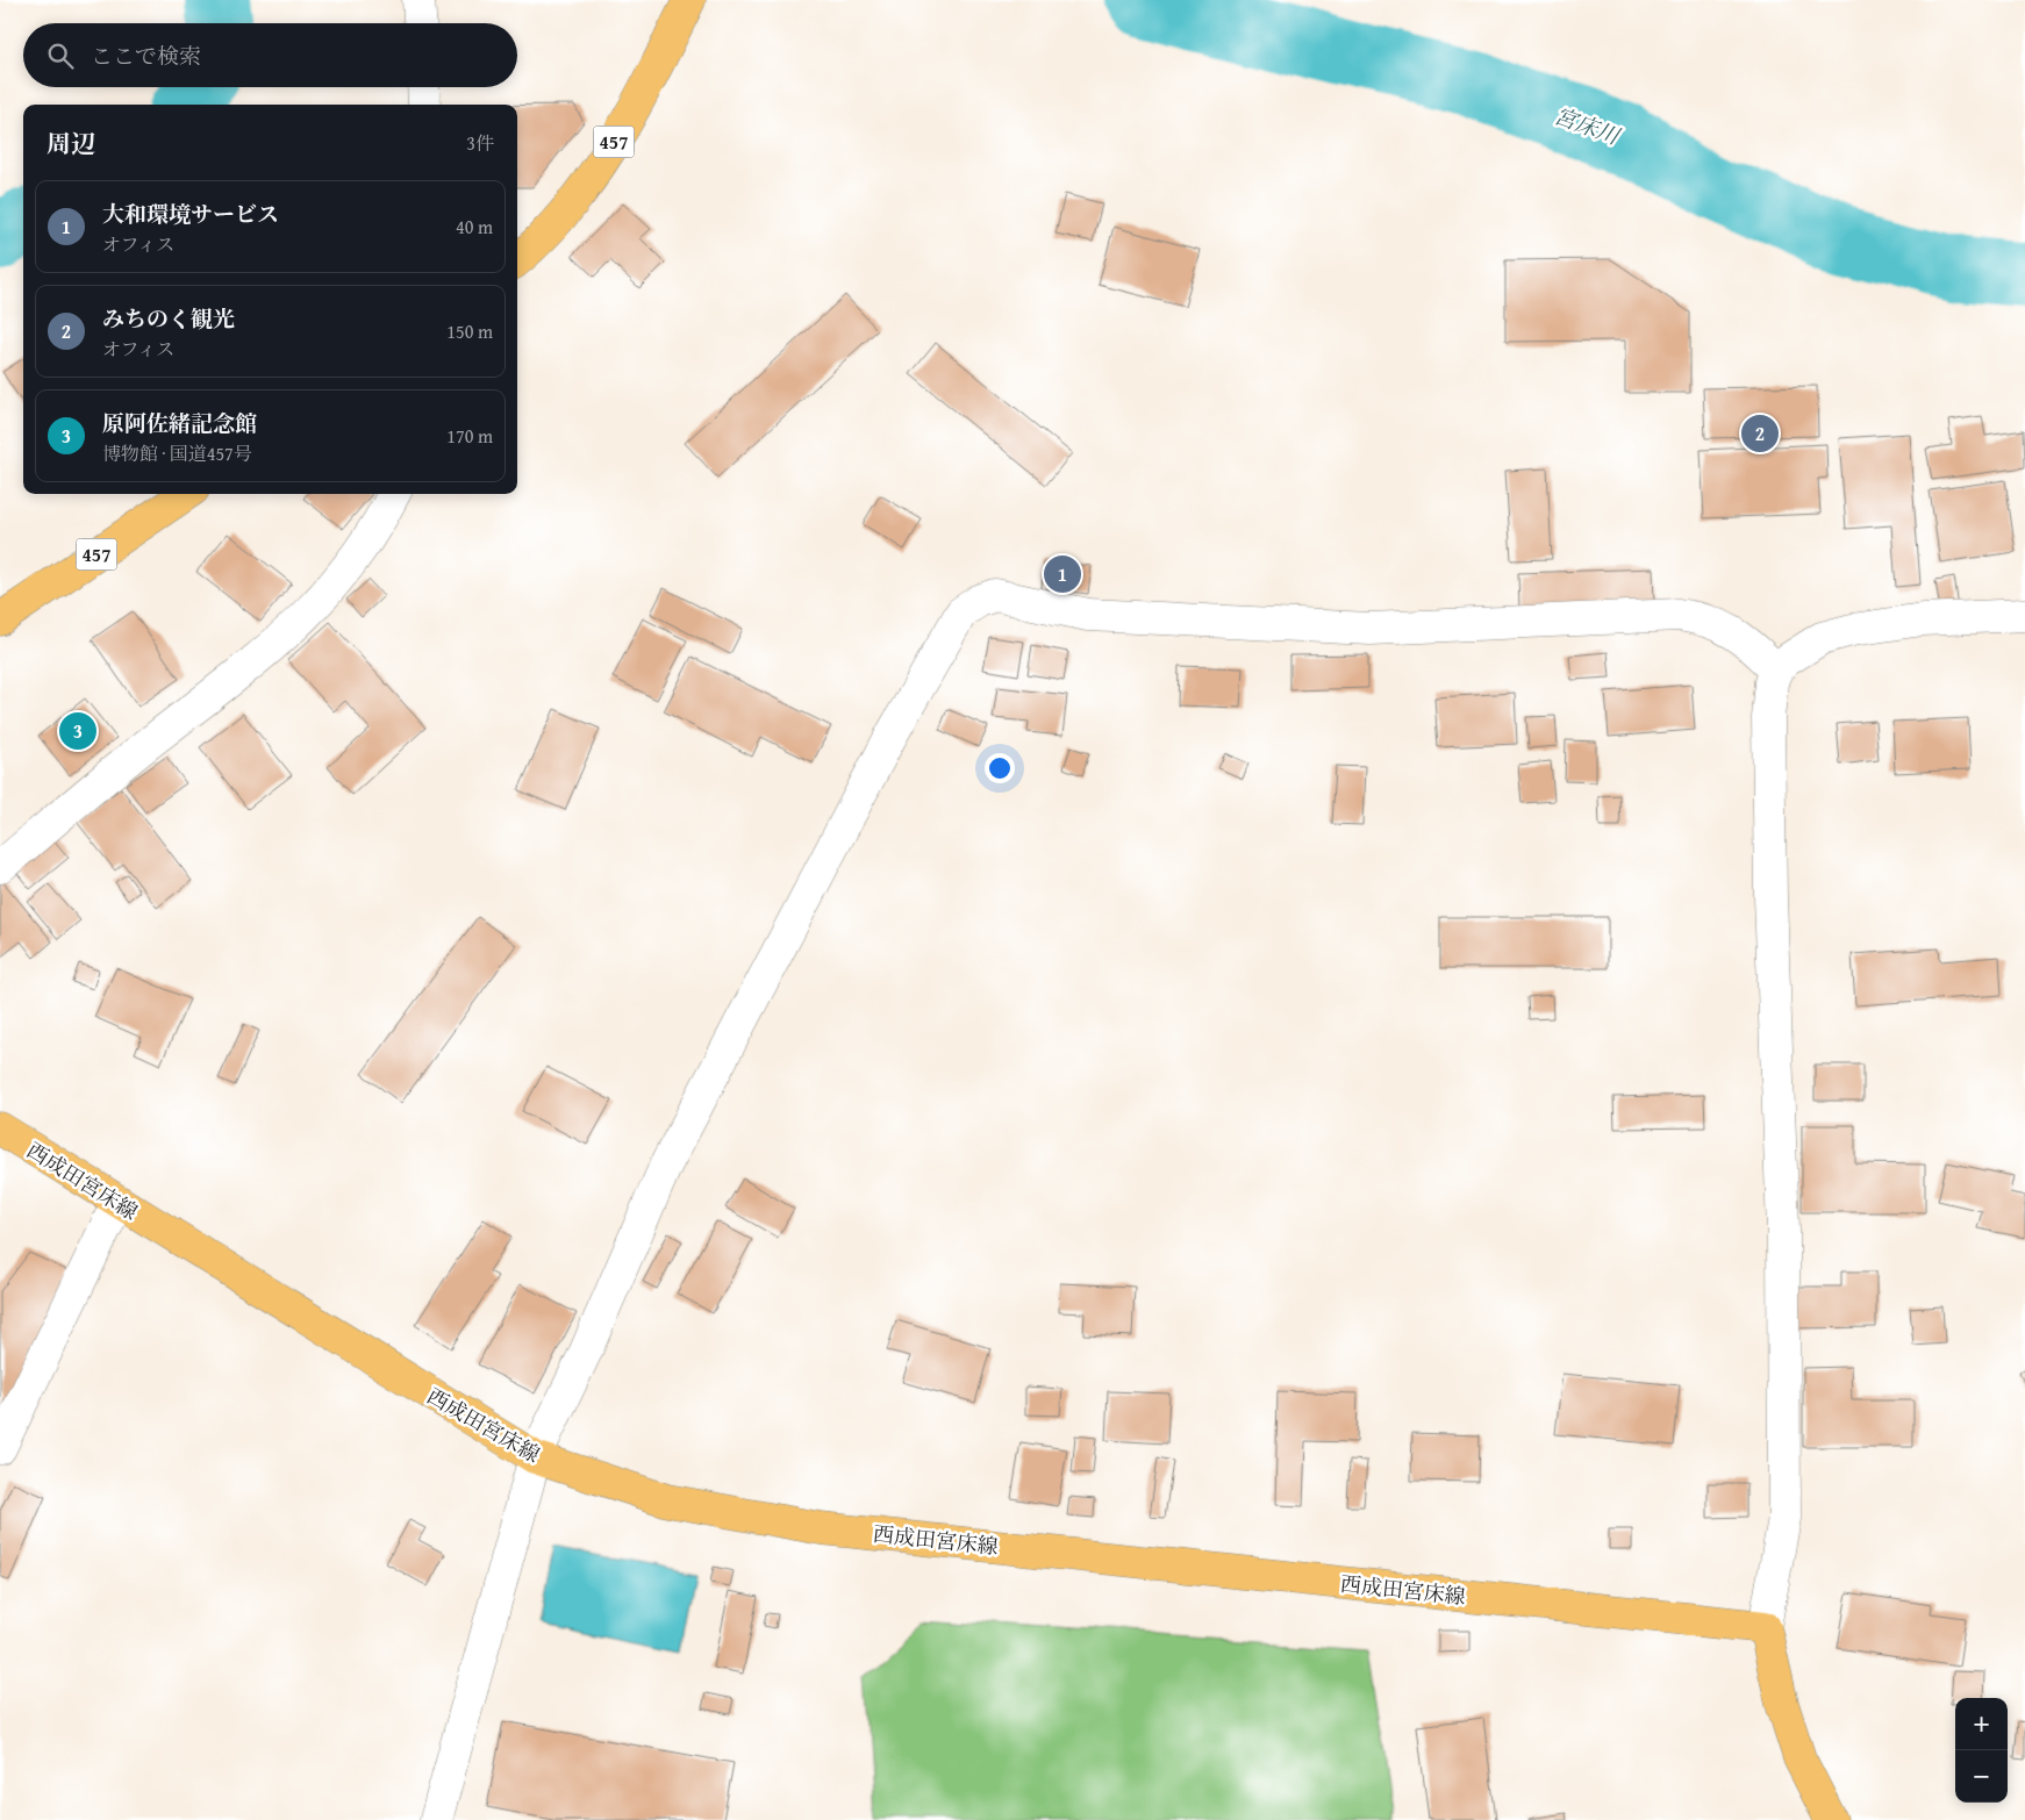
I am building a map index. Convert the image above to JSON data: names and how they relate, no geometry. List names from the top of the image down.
{
  "streets": {
    "main road": ["457", "西成田宮床線"]
  },
  "water": ["宮床川"],
  "page": {
    "search": "ここで検索",
    "heading": ["周辺", "3件"],
    "list": [
      {
        "mark": "1",
        "name": "大和環境サービス",
        "note": "オフィス",
        "value": "40 m"
      },
      {
        "mark": "2",
        "name": "みちのく観光",
        "note": "オフィス",
        "value": "150 m"
      },
      {
        "mark": "3",
        "name": "原阿佐緒記念館",
        "note": "博物館 · 国道457号",
        "value": "170 m"
      }
    ],
    "pins": ["2", "1", "3"],
    "map_buttons": ["+", "−"]
  }
}
